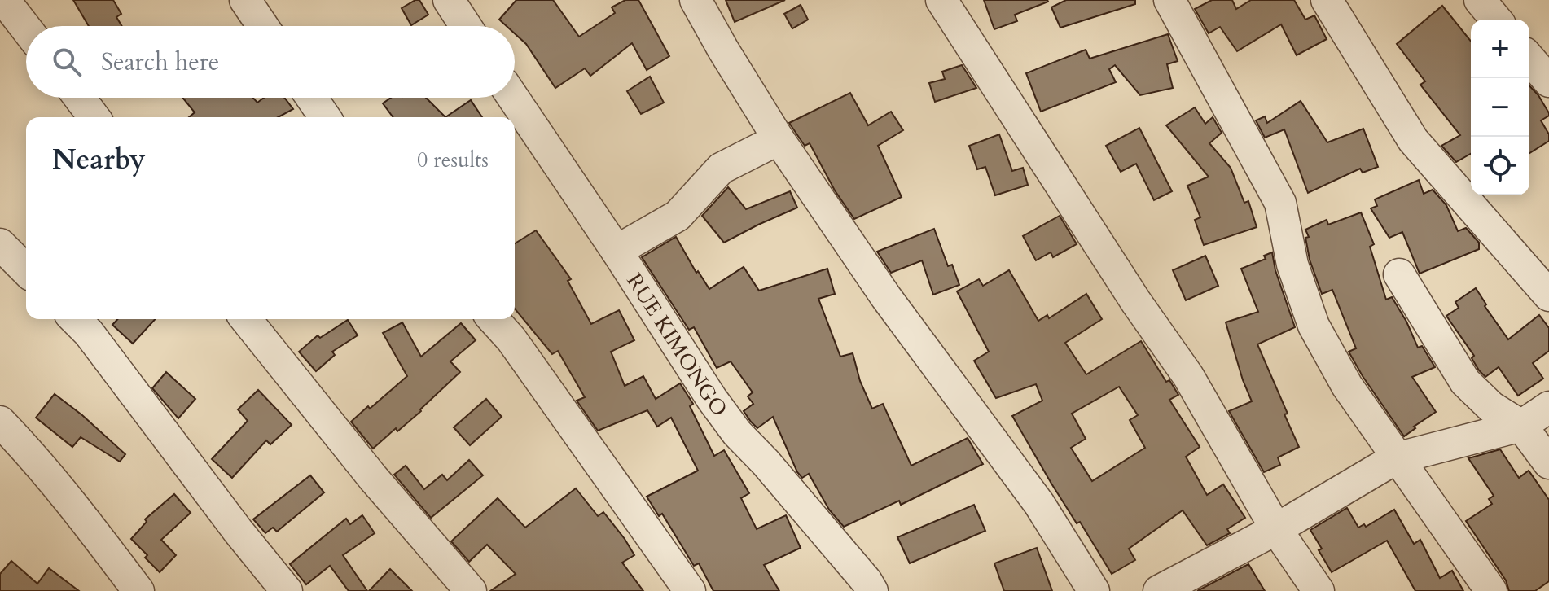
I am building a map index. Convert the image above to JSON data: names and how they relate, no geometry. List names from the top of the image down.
{
  "streets": {
    "street": ["RUE KIMONGO"]
  },
  "page": {
    "map_buttons": ["+", "−"],
    "search": "Search here",
    "heading": ["Nearby", "0 results"]
  }
}
